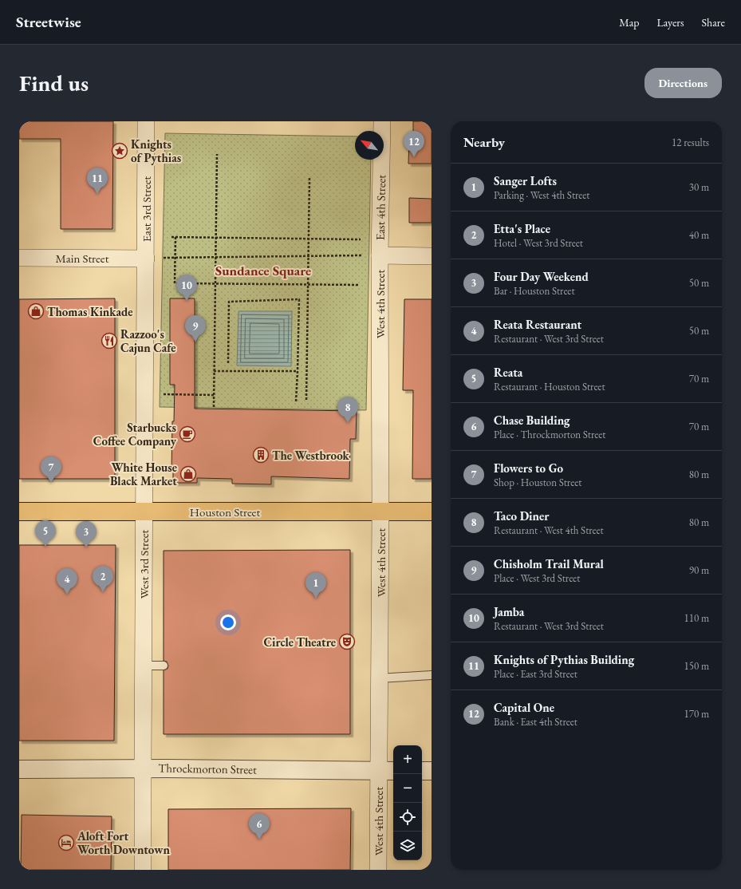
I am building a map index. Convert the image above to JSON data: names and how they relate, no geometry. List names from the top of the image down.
{
  "streets": {
    "main road": ["Houston Street"],
    "street": [
      "East 4th Street",
      "East 3rd Street",
      "Main Street",
      "West 4th Street",
      "West 3rd Street",
      "Throckmorton Street"
    ]
  },
  "crossings": [
    ["East 4th Street", "West 4th Street"],
    ["East 3rd Street", "Main Street"],
    ["East 3rd Street", "West 3rd Street"],
    ["Main Street", "West 3rd Street"],
    ["West 4th Street", "Houston Street"],
    ["West 4th Street", "Throckmorton Street"],
    ["Houston Street", "West 3rd Street"],
    ["West 3rd Street", "Throckmorton Street"]
  ],
  "districts": ["Sundance Square"],
  "places": {
    "place": ["Knights of Pythias"],
    "shop": ["Thomas Kinkade", "White House Black Market"],
    "restaurant": ["Razzoo's Cajun Cafe"],
    "cafe": ["Starbucks Coffee Company"],
    "building": ["The Westbrook"],
    "theatre": ["Circle Theatre"],
    "hotel": ["Aloft Fort Worth Downtown"]
  },
  "north": "top left",
  "page": {
    "header": "Streetwise",
    "nav": ["Map", "Layers", "Share"],
    "buttons": "Directions",
    "title": "Find us",
    "heading": ["Nearby", "12 results"],
    "pins": [
      "12",
      "11",
      "10",
      "9",
      "8",
      "7",
      "5",
      "3",
      "2",
      "4",
      "1",
      "6"
    ],
    "list": [
      {
        "mark": "1",
        "name": "Sanger Lofts",
        "note": "Parking · West 4th Street",
        "value": "30 m"
      },
      {
        "mark": "2",
        "name": "Etta's Place",
        "note": "Hotel · West 3rd Street",
        "value": "40 m"
      },
      {
        "mark": "3",
        "name": "Four Day Weekend",
        "note": "Bar · Houston Street",
        "value": "50 m"
      },
      {
        "mark": "4",
        "name": "Reata Restaurant",
        "note": "Restaurant · West 3rd Street",
        "value": "50 m"
      },
      {
        "mark": "5",
        "name": "Reata",
        "note": "Restaurant · Houston Street",
        "value": "70 m"
      },
      {
        "mark": "6",
        "name": "Chase Building",
        "note": "Place · Throckmorton Street",
        "value": "70 m"
      },
      {
        "mark": "7",
        "name": "Flowers to Go",
        "note": "Shop · Houston Street",
        "value": "80 m"
      },
      {
        "mark": "8",
        "name": "Taco Diner",
        "note": "Restaurant · West 4th Street",
        "value": "80 m"
      },
      {
        "mark": "9",
        "name": "Chisholm Trail Mural",
        "note": "Place · West 3rd Street",
        "value": "90 m"
      },
      {
        "mark": "10",
        "name": "Jamba",
        "note": "Restaurant · West 3rd Street",
        "value": "110 m"
      },
      {
        "mark": "11",
        "name": "Knights of Pythias Building",
        "note": "Place · East 3rd Street",
        "value": "150 m"
      },
      {
        "mark": "12",
        "name": "Capital One",
        "note": "Bank · East 4th Street",
        "value": "170 m"
      }
    ],
    "map_buttons": ["+", "−"]
  }
}
